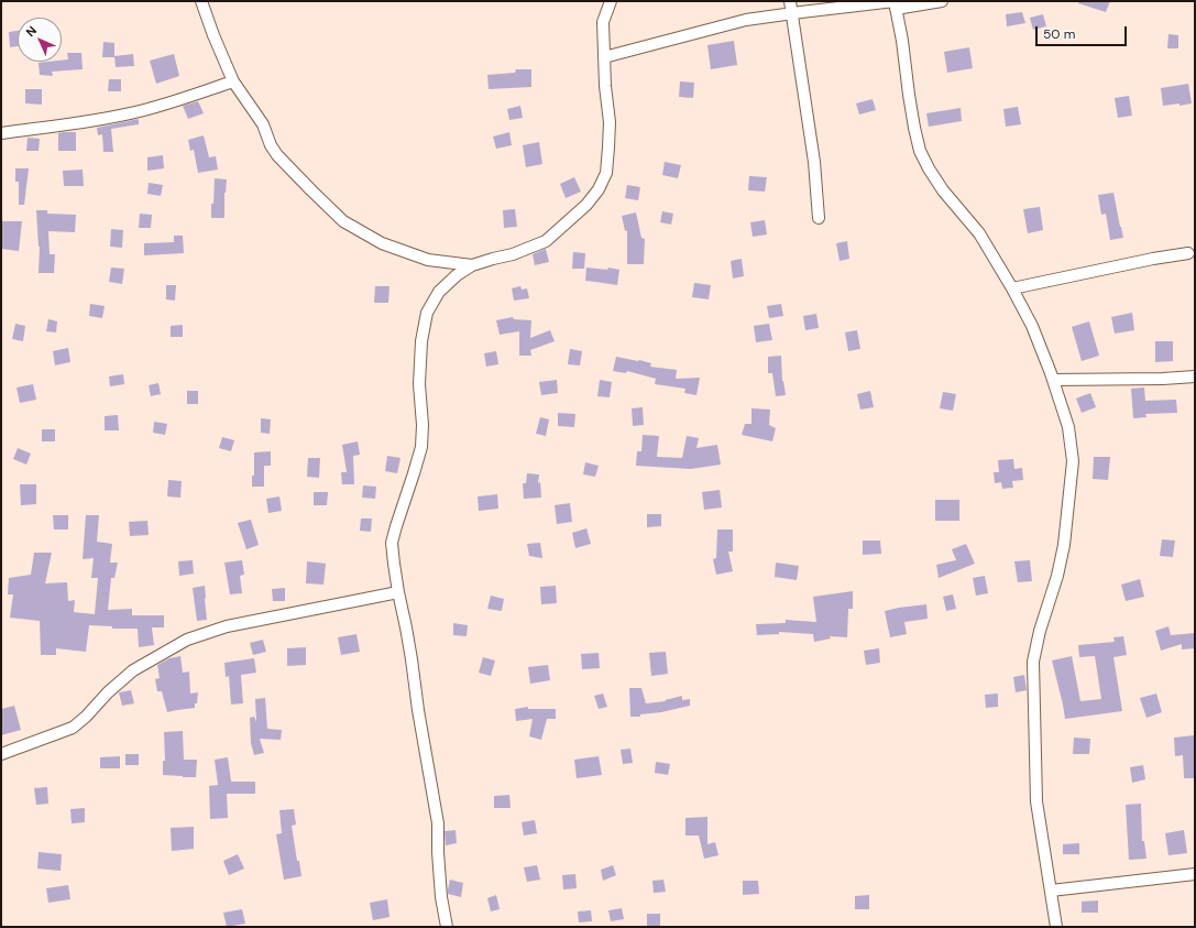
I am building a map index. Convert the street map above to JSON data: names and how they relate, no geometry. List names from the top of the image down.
{
  "scale_bar": "50 m",
  "north": "top left"
}
